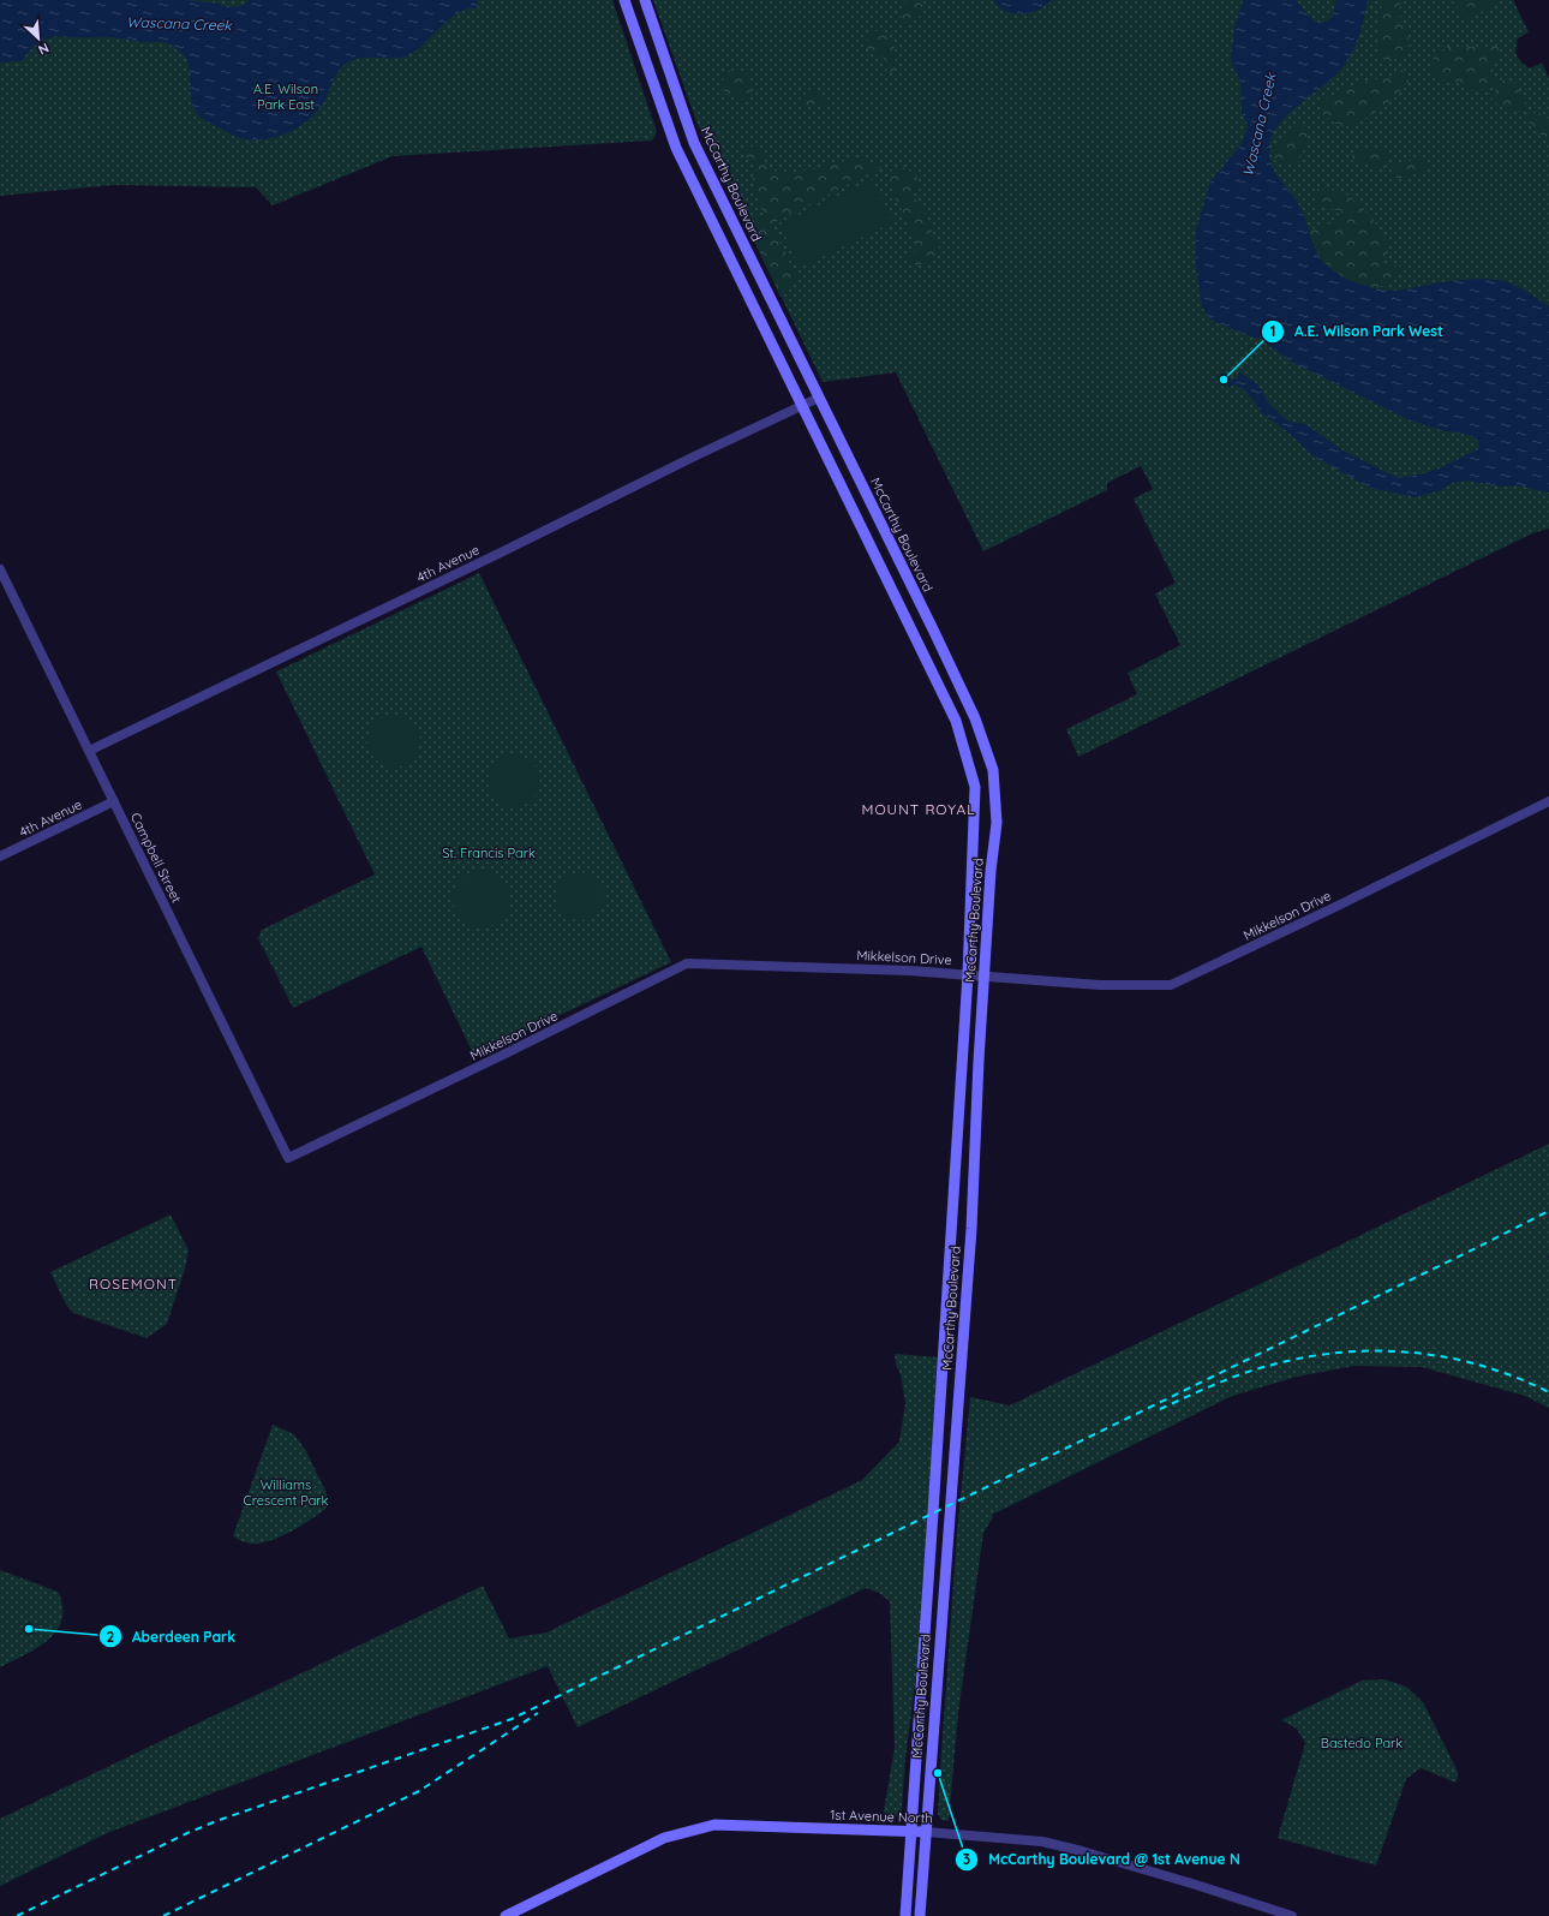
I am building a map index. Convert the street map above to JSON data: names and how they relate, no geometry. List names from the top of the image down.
{
  "streets": {
    "main road": ["McCarthy Boulevard", "1st Avenue North"],
    "street": ["4th Avenue", "Campbell Street", "Mikkelson Drive"]
  },
  "crossings": [
    ["McCarthy Boulevard", "4th Avenue"],
    ["McCarthy Boulevard", "Mikkelson Drive"],
    ["McCarthy Boulevard", "1st Avenue North"],
    ["4th Avenue", "Campbell Street"],
    ["Campbell Street", "Mikkelson Drive"]
  ],
  "districts": ["MOUNT ROYAL", "ROSEMONT"],
  "water": ["Wascana Creek"],
  "parks": [
    "A.E. Wilson Park East",
    "St. Francis Park",
    "Williams Crescent Park",
    "Bastedo Park"
  ],
  "places": ["A.E. Wilson Park West", "Aberdeen Park", "McCarthy Boulevard @ 1st Avenue N"],
  "north": "bottom right"
}
